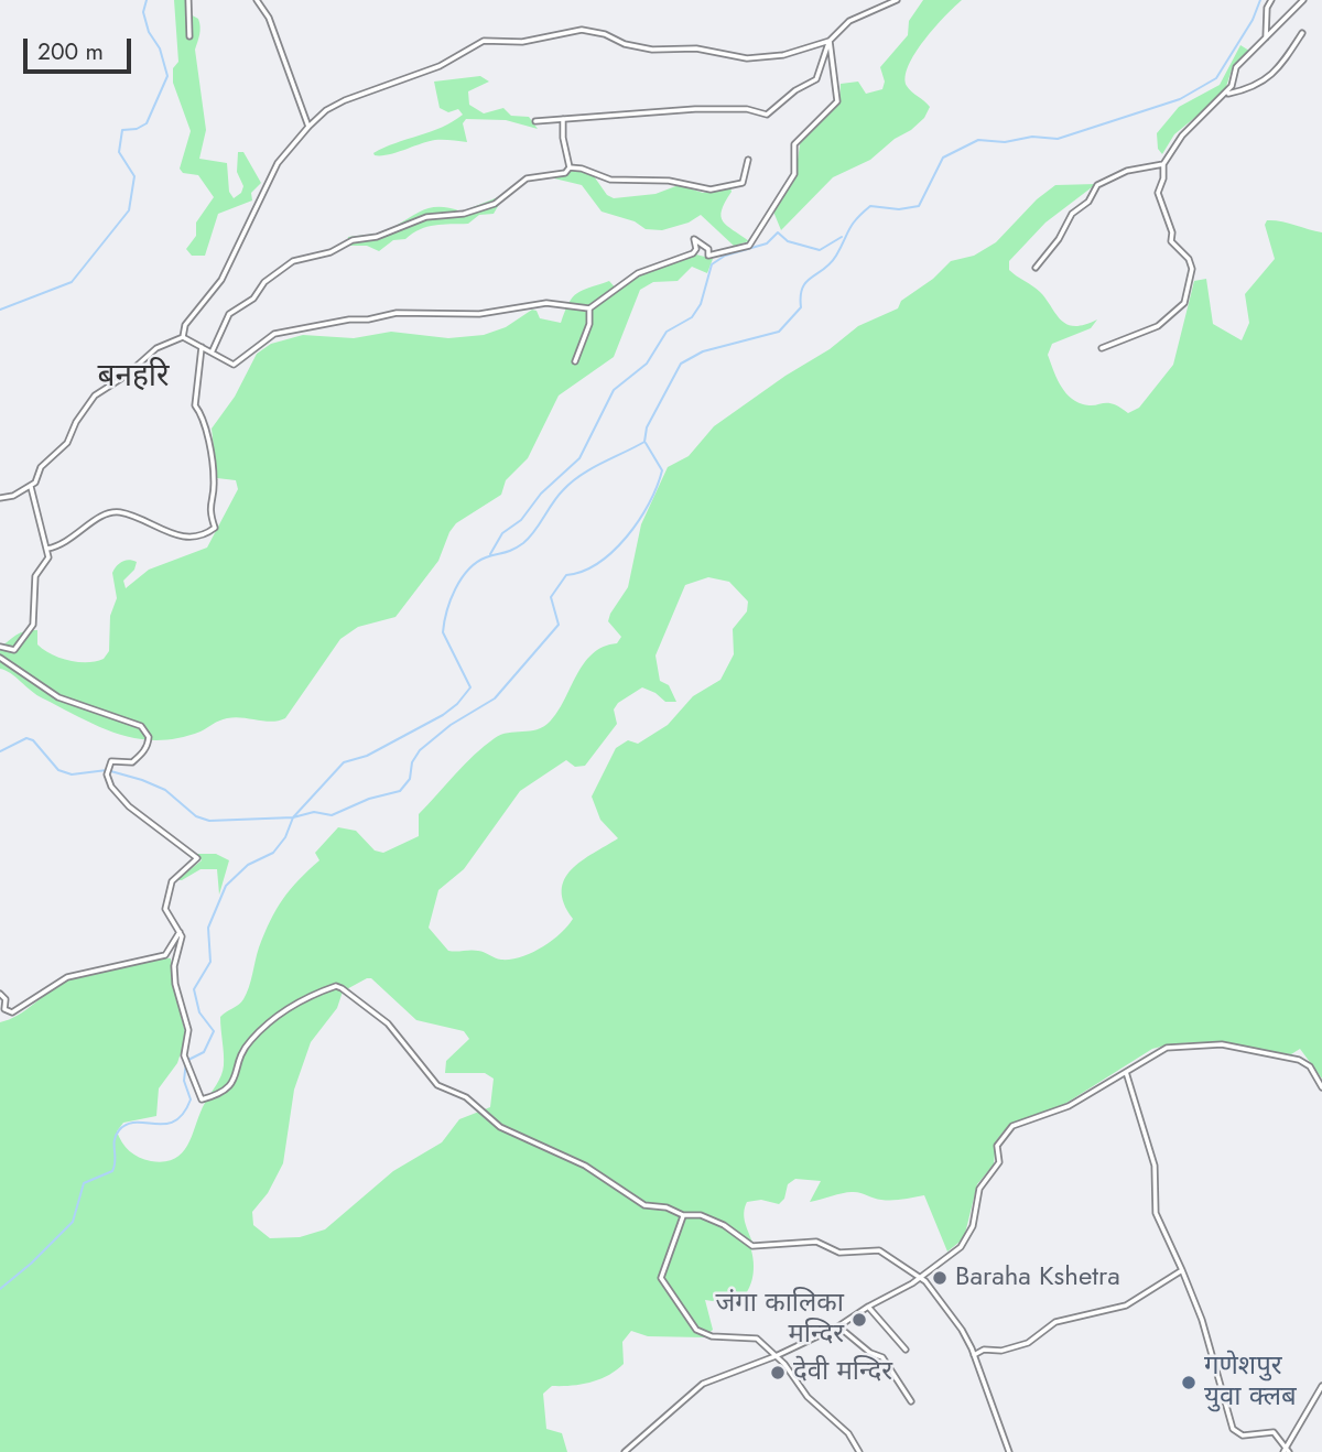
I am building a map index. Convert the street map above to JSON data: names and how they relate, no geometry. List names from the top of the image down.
{
  "districts": ["बनहरि"],
  "places": [
    "Baraha Kshetra",
    "जंगा कालिका मन्दिर",
    "देवी मन्दिर",
    "गणेशपुर युवा क्लब"
  ],
  "scale_bar": "200 m"
}
